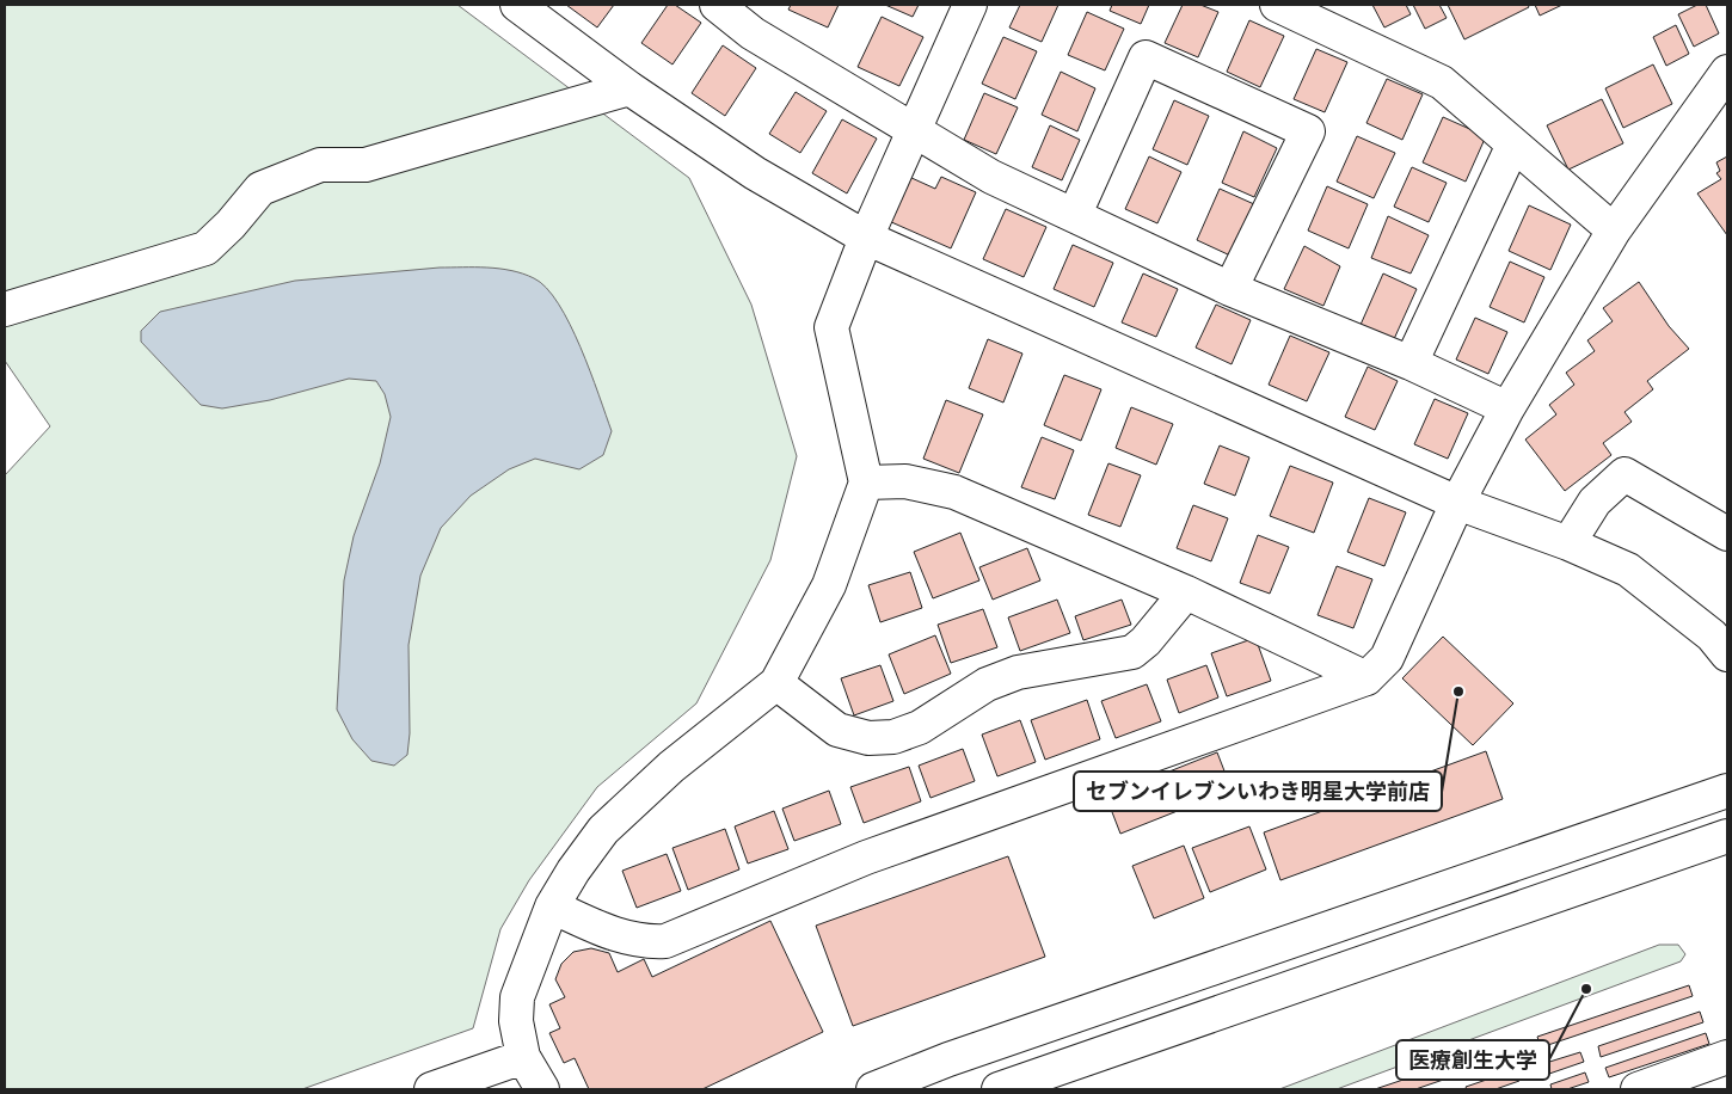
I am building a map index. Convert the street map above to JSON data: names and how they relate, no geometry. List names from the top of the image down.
{
  "places": ["セブンイレブンいわき明星大学前店", "医療創生大学"]
}
